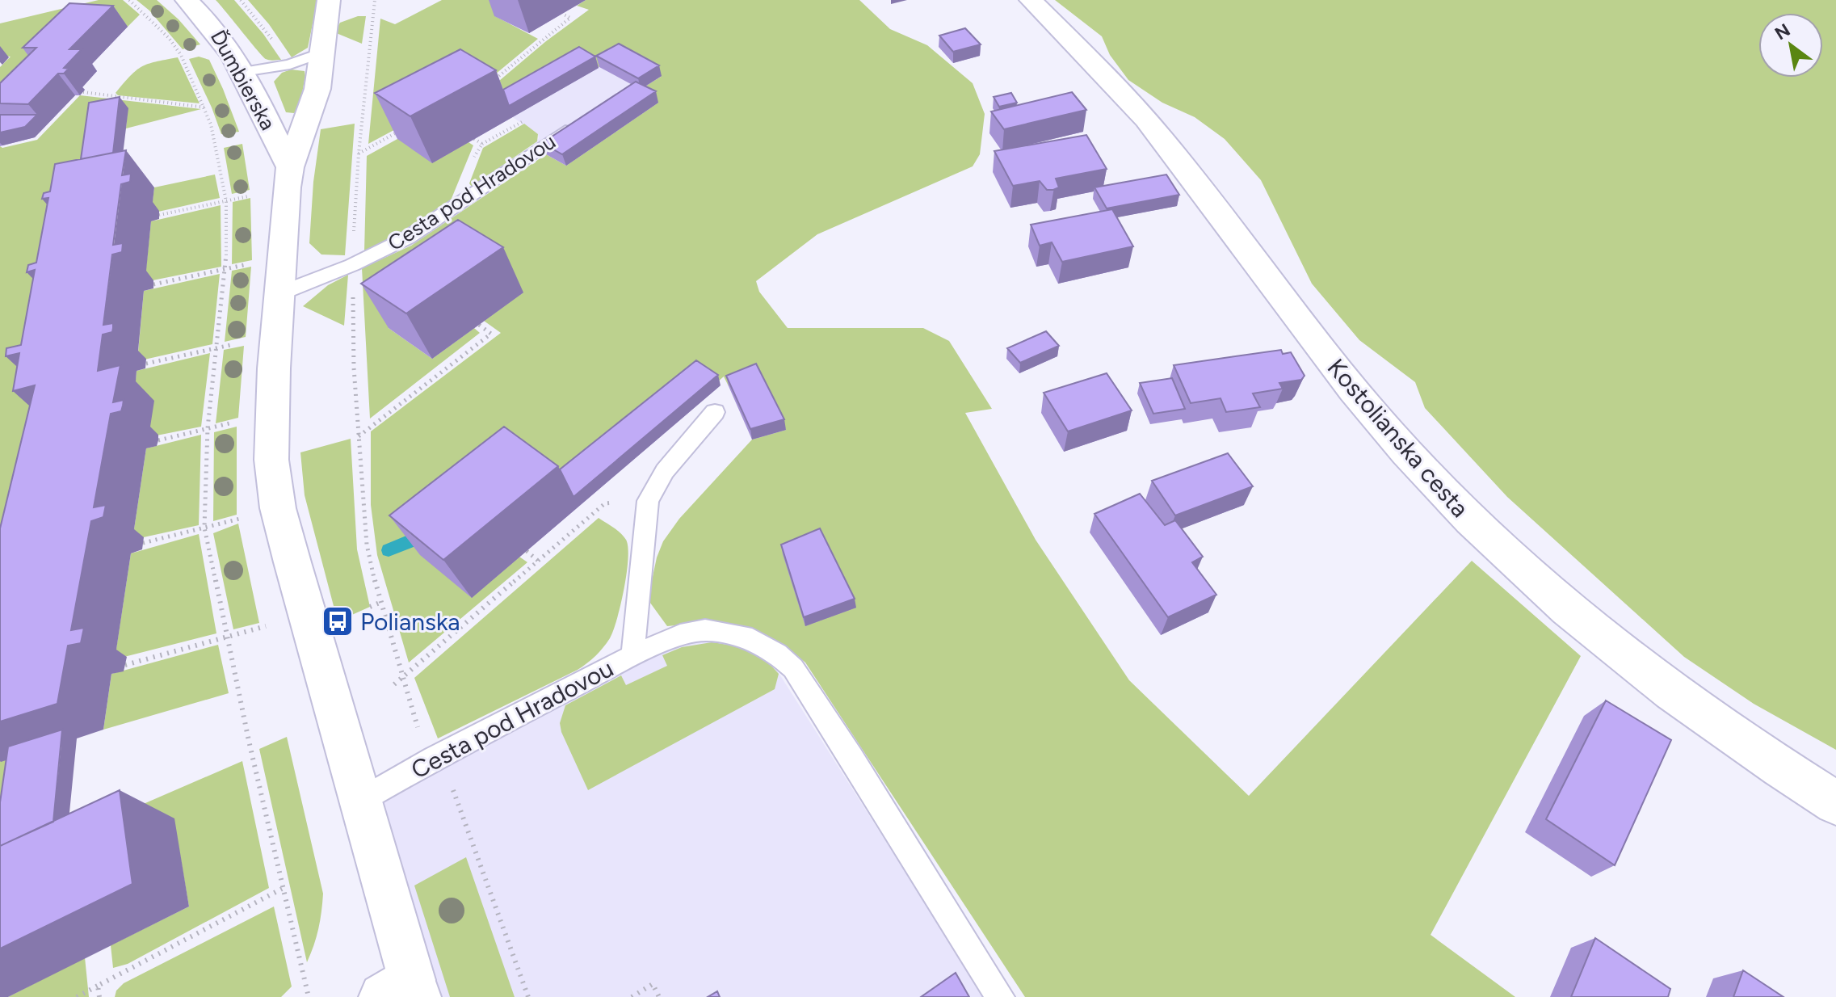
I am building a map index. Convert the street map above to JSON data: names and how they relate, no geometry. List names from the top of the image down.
{
  "streets": {
    "street": ["Ďumbierska", "Kostolianska cesta"],
    "lane": ["Cesta pod Hradovou"]
  },
  "places": {
    "bus stop": ["Polianska"]
  },
  "north": "top left"
}
